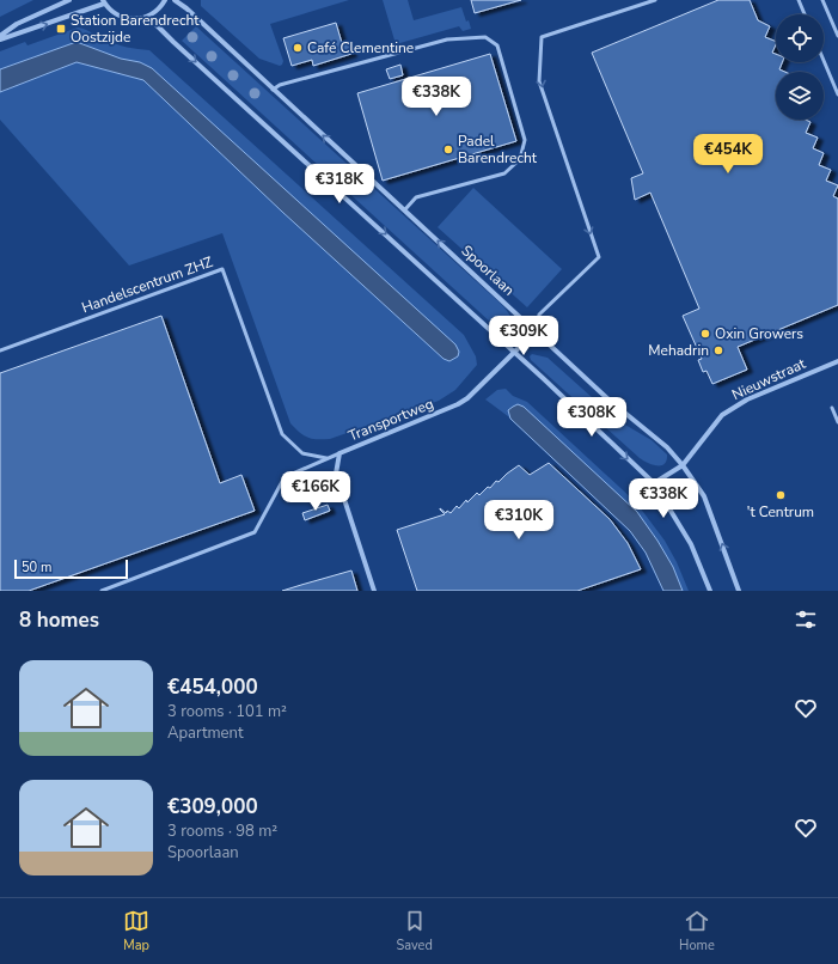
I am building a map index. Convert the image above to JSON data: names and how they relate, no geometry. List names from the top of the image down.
{
  "streets": {
    "street": ["Spoorlaan", "Nieuwstraat", "Transportweg"],
    "lane": ["Handelscentrum ZHZ"]
  },
  "crossings": [
    ["Spoorlaan", "Nieuwstraat"],
    ["Spoorlaan", "Transportweg"]
  ],
  "places": {
    "transit": ["Station Barendrecht Oostzijde"],
    "other": [
      "Café Clementine",
      "Padel Barendrecht",
      "Oxin Growers",
      "Mehadrin",
      "'t Centrum"
    ]
  },
  "scale_bar": "50 m",
  "page": {
    "price": [
      "€338K",
      "€454K",
      "€318K",
      "€309K",
      "€308K",
      "€166K",
      "€338K",
      "€310K"
    ],
    "scale": "50 m",
    "heading": "8 homes",
    "list": [
      {
        "name": "€454,000",
        "note": "3 rooms · 101 m² · Apartment"
      },
      {
        "name": "€309,000",
        "note": "3 rooms · 98 m² · Spoorlaan"
      }
    ],
    "tabs": ["Map", "Saved", "Home"]
  }
}
